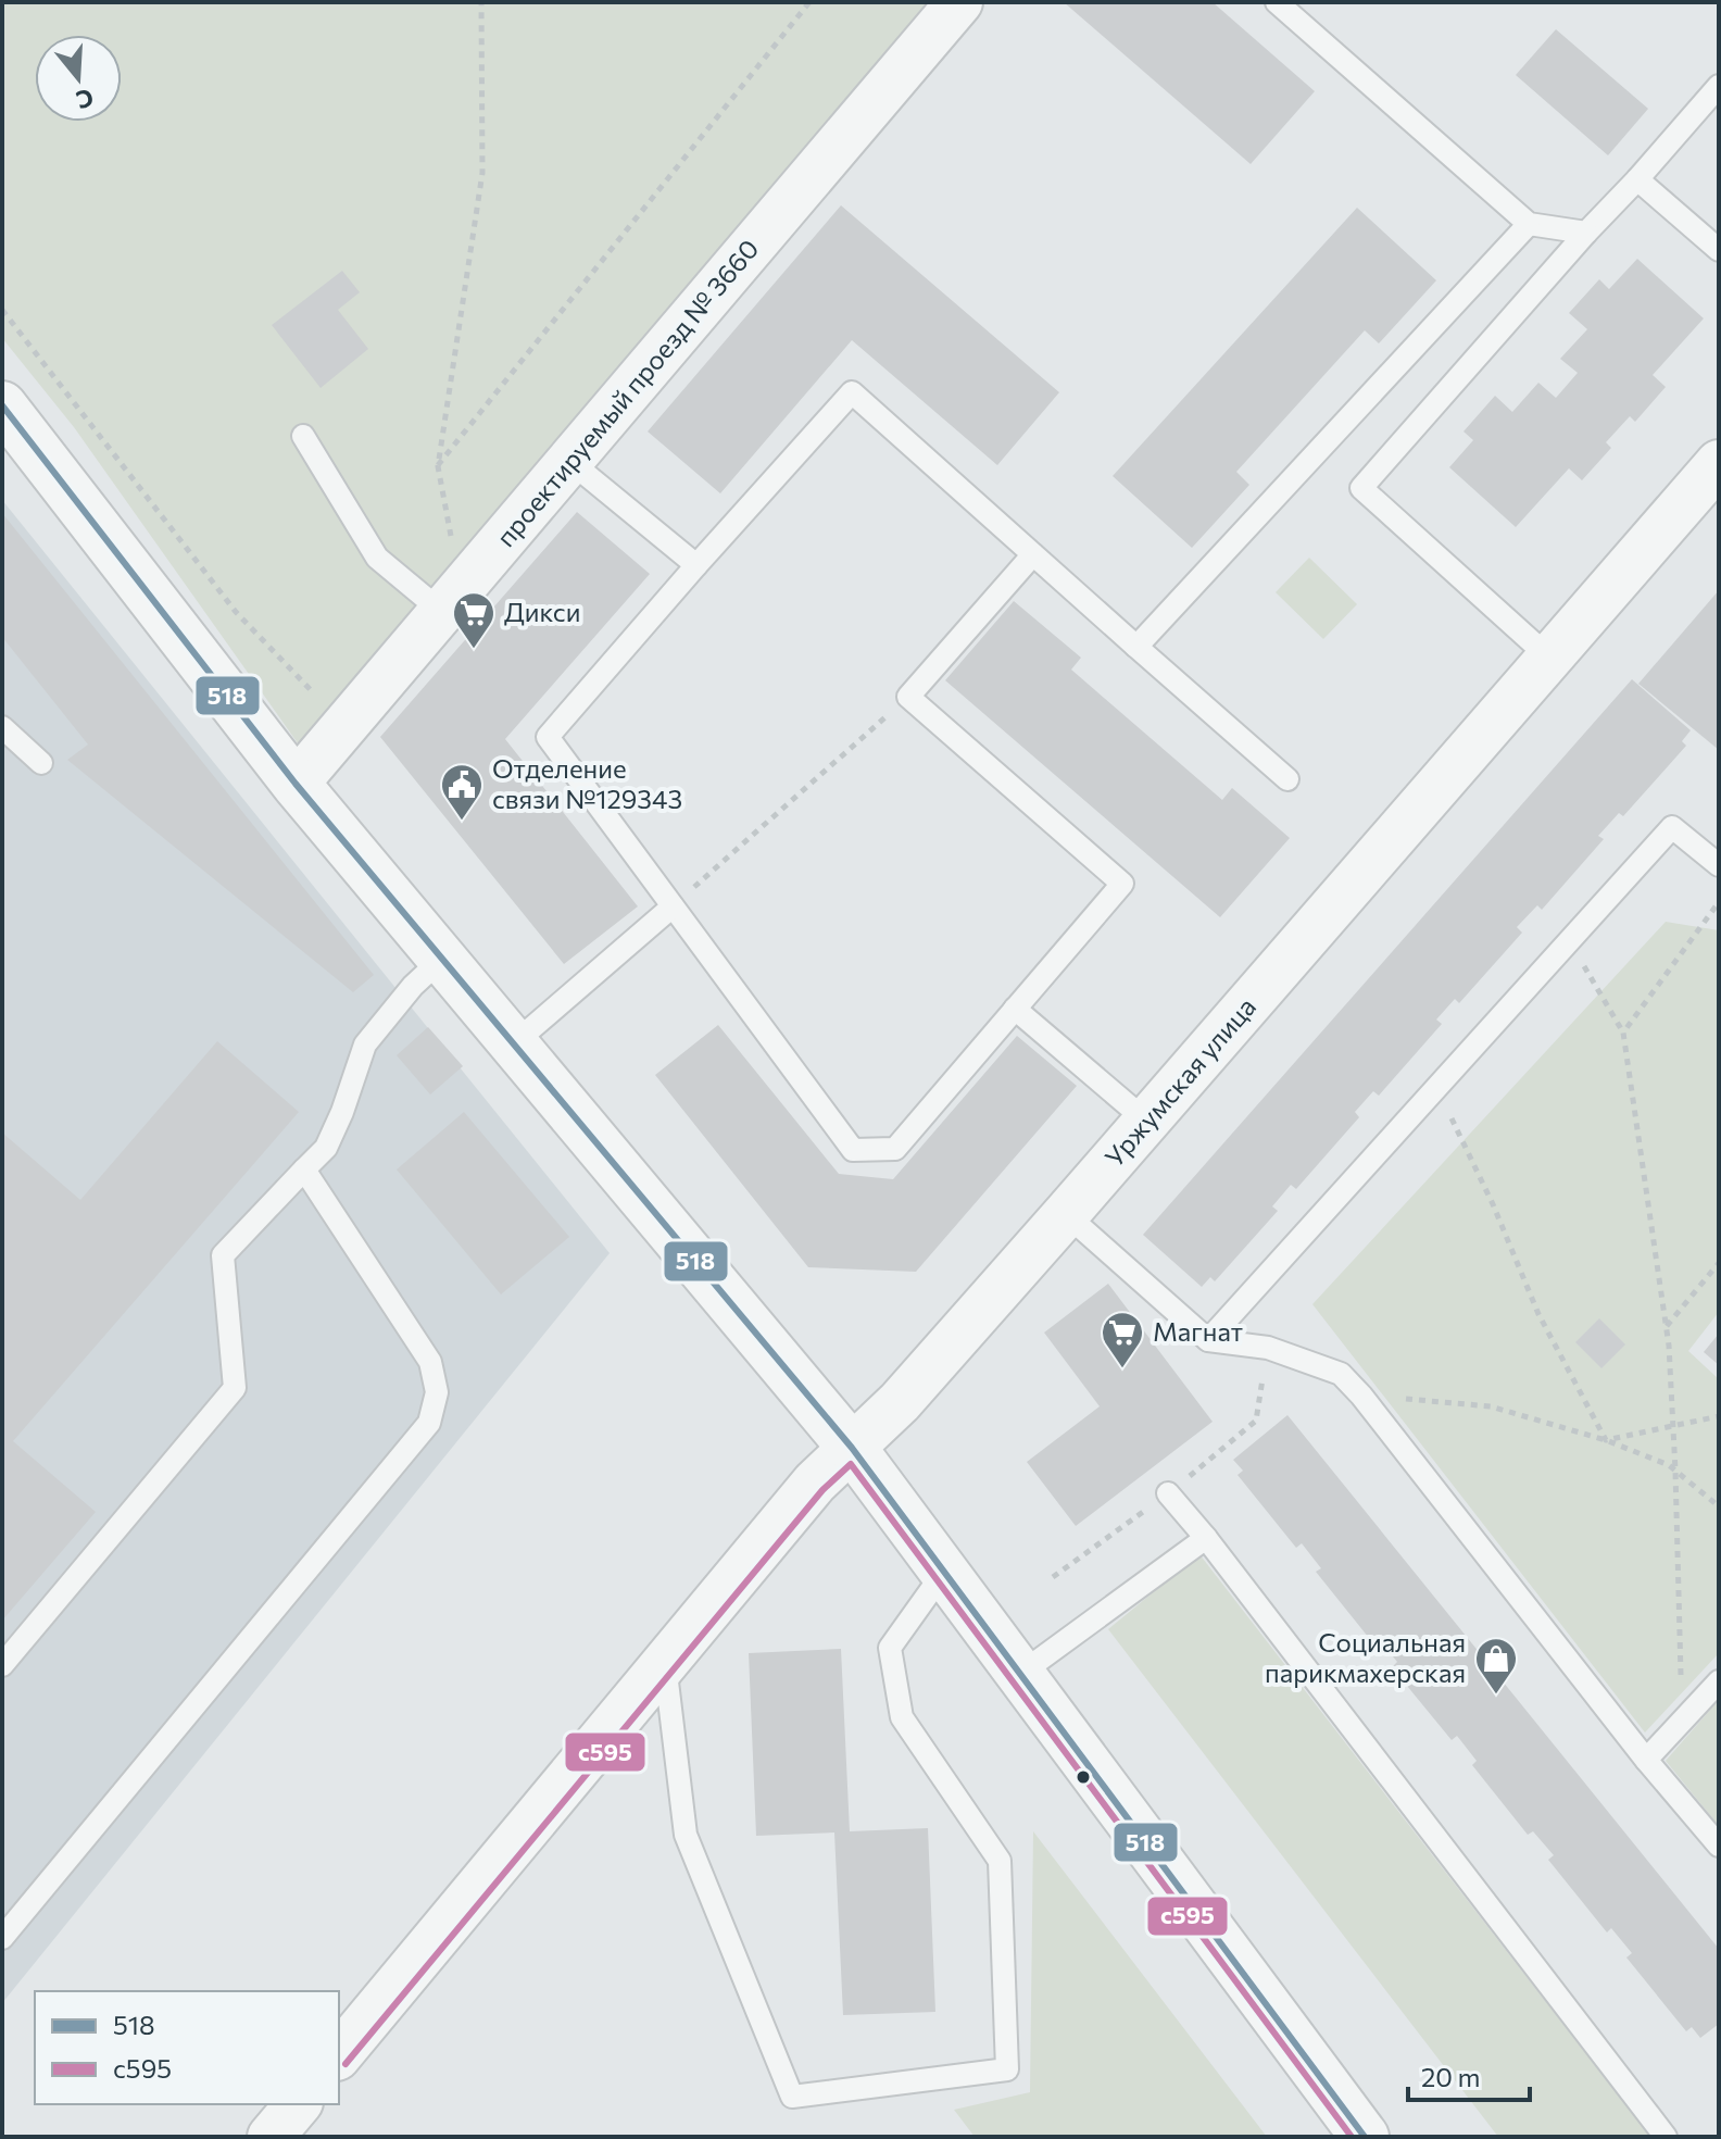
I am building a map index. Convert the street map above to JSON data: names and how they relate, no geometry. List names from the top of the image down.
{
  "streets": {
    "street": ["проектируемый проезд № 3660", "Уржумская улица"]
  },
  "places": {
    "supermarket": ["Дикси", "Магнат"],
    "public building": ["Отделение связи №129343"],
    "shop": ["Социальная парикмахерская"]
  },
  "lines": ["transit line 518", "transit line с595"],
  "legend": ["518", "с595"],
  "scale_bar": "20 m",
  "north": "bottom"
}
